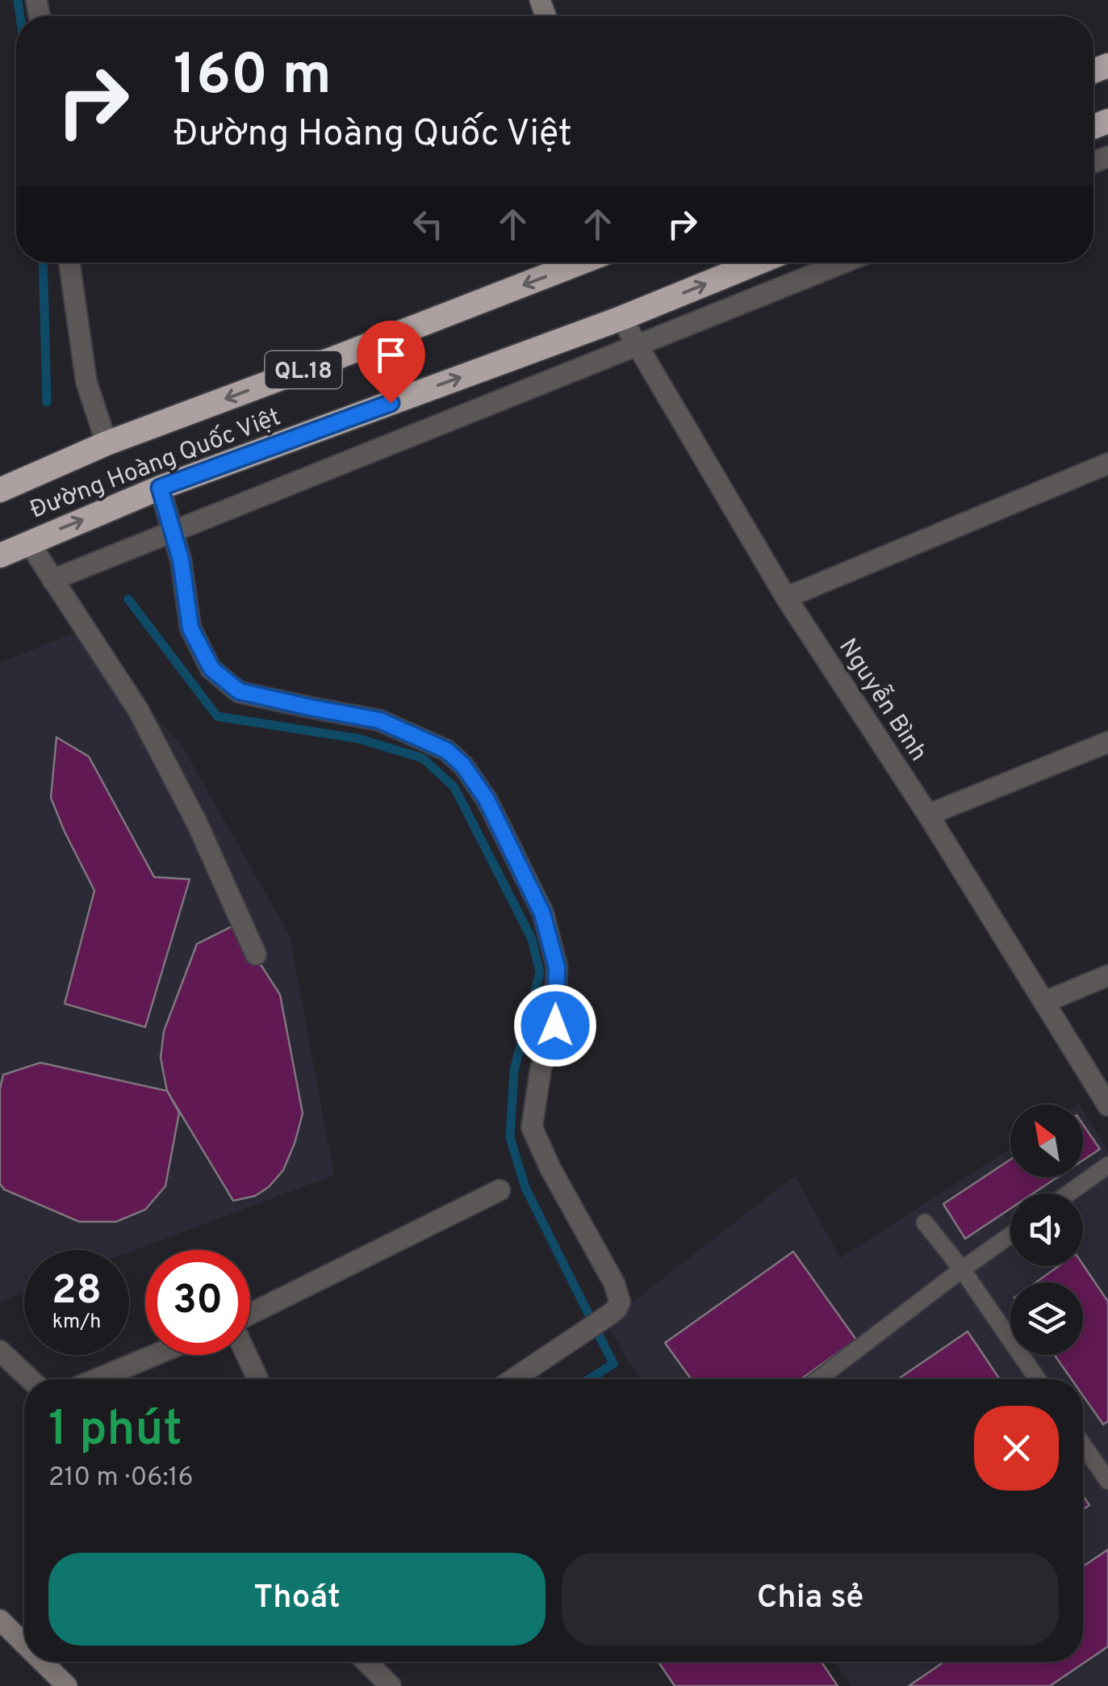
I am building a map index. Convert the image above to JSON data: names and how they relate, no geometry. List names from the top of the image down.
{
  "streets": {
    "highway": ["QL.18", "Đường Hoàng Quốc Việt"],
    "street": ["Nguyễn Bình"]
  },
  "crossings": [
    ["Đường Hoàng Quốc Việt", "Nguyễn Bình"]
  ],
  "north": "top left",
  "page": {
    "turn": ["160 m", "Đường Hoàng Quốc Việt"],
    "speed": "28 km/h",
    "limit": "30",
    "heading": ["1 phút", "210 m · 06:16"],
    "buttons": ["Thoát", "Chia sẻ"]
  }
}
